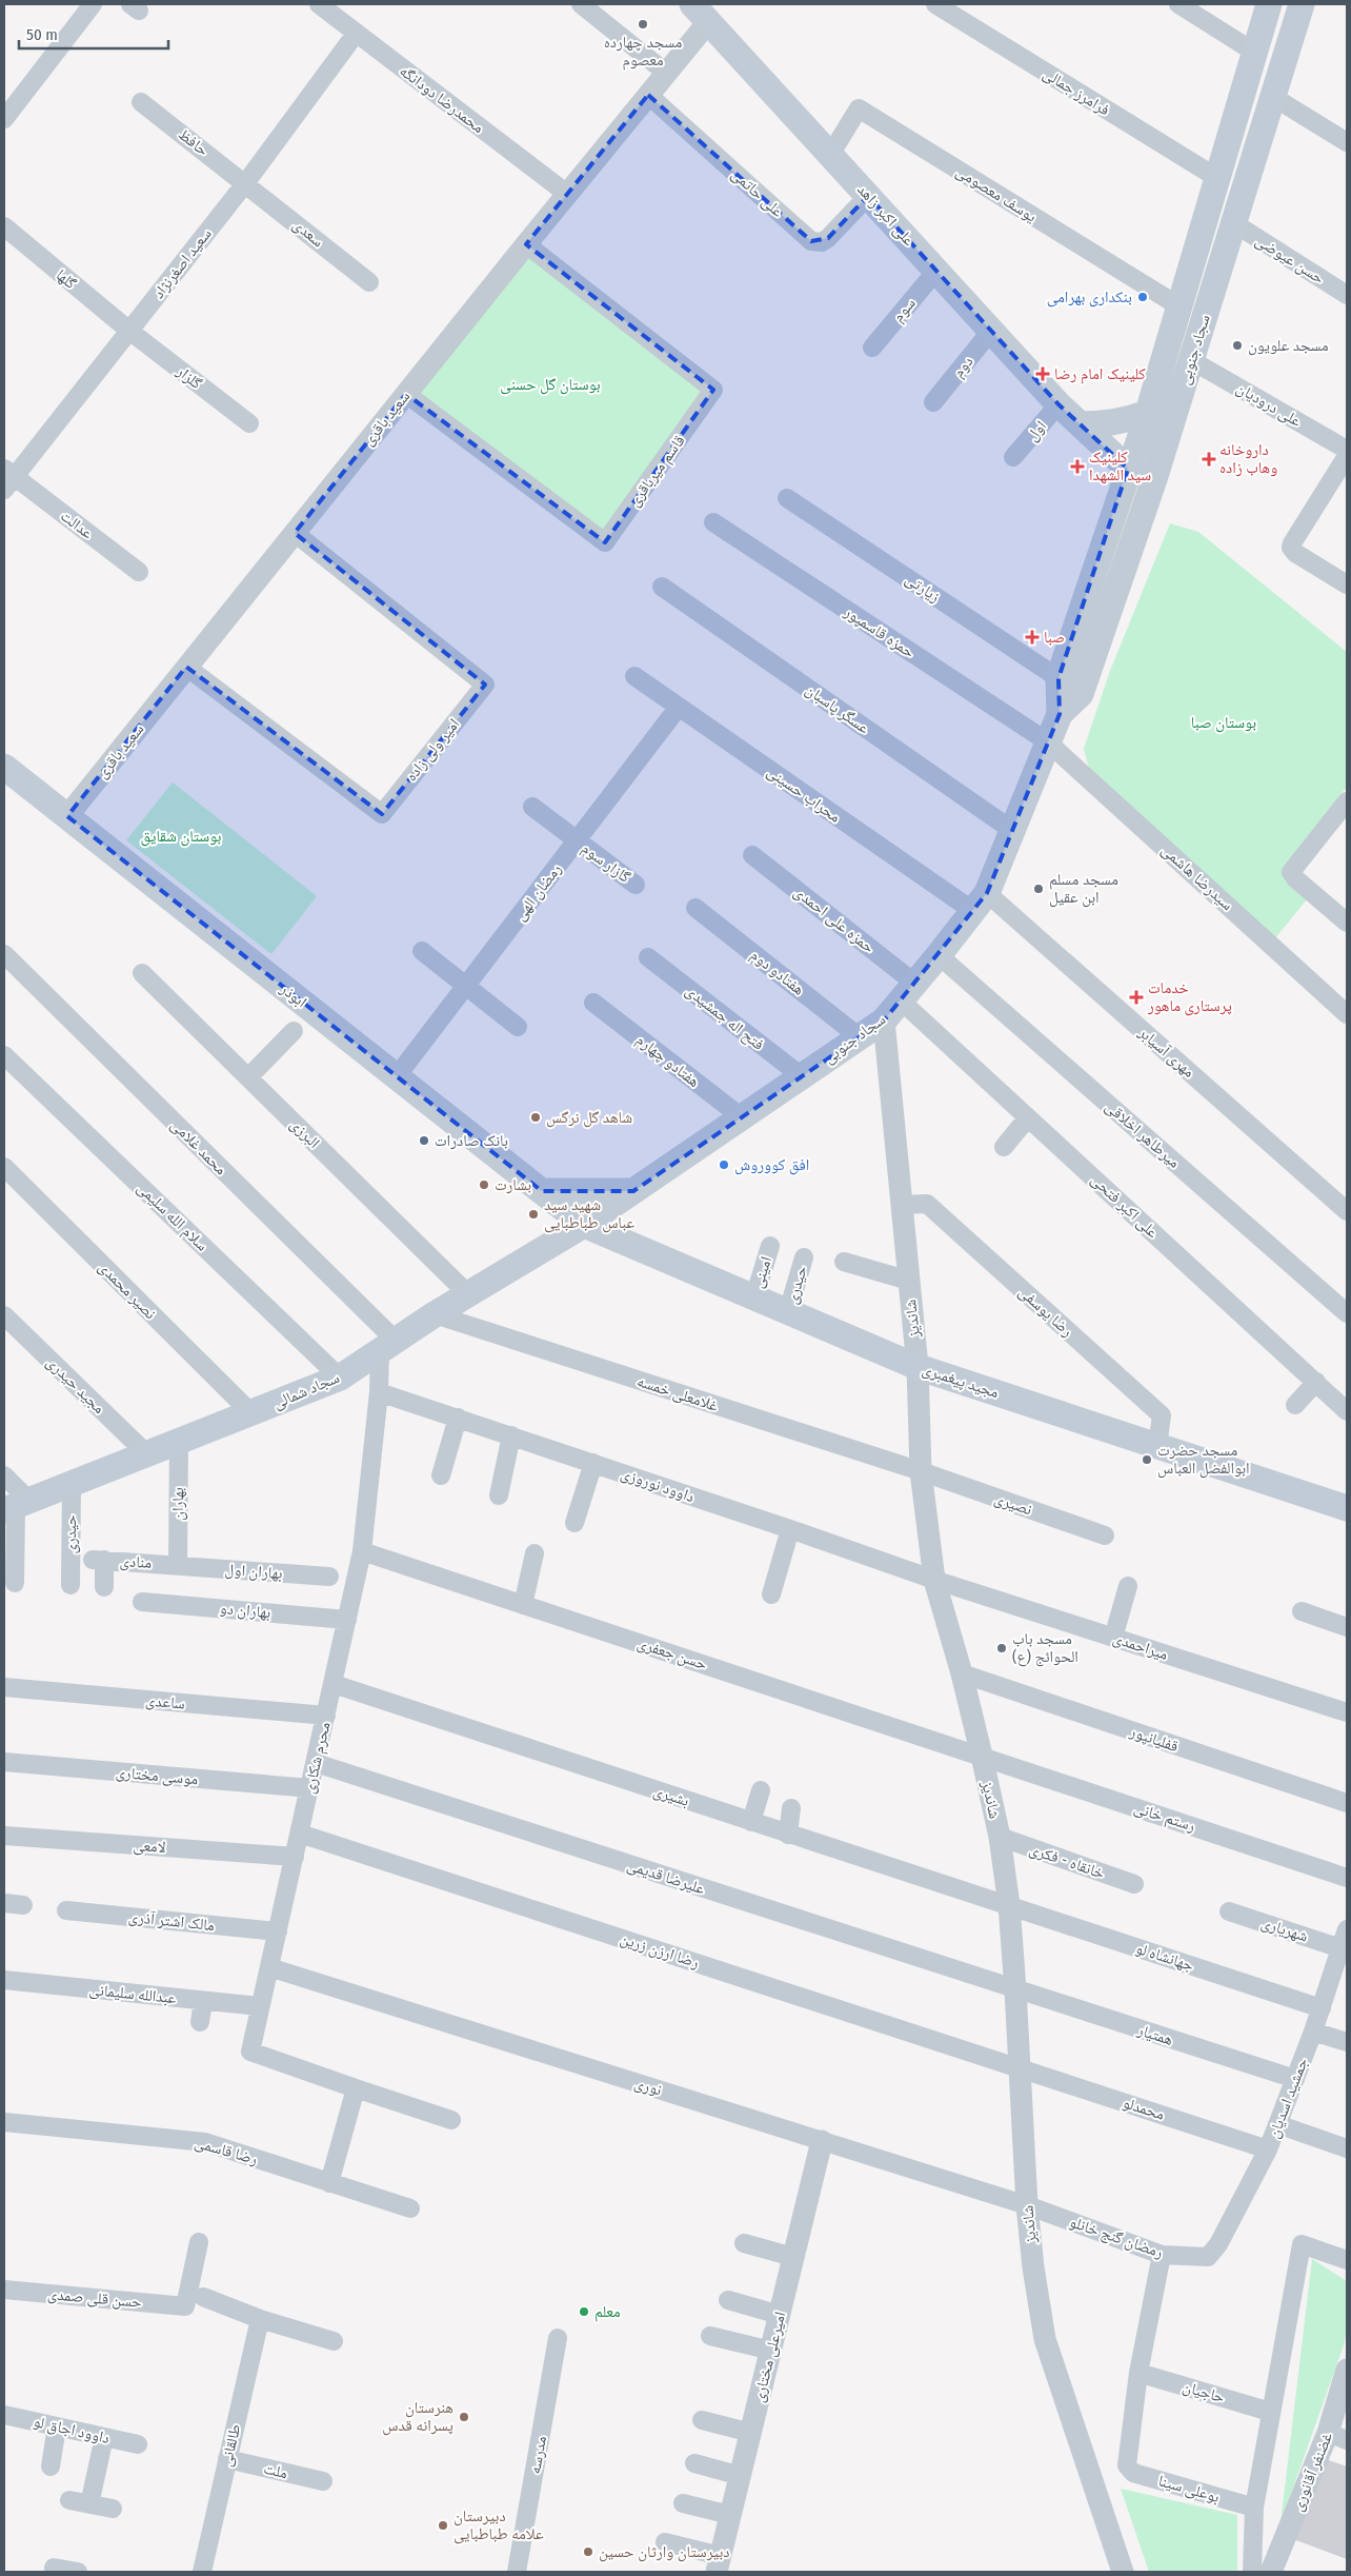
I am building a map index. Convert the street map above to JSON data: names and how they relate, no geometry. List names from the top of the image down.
{
  "streets": {
    "main road": [
      "علی اکبر زاهد",
      "سجاد جنوبی",
      "ابوذر",
      "مجید پیغمبری",
      "سجاد شمالی"
    ],
    "street": [
      "فرامرز جمالی",
      "محمدرضا دودانگه",
      "حافظ",
      "علی حاتمی",
      "یوسف معصومی",
      "سعدی",
      "حسن عیوضی",
      "سعید اصغرنژاد",
      "گلها",
      "سوم",
      "دوم",
      "گلزار",
      "علی درودیان",
      "سعید باقری",
      "اول",
      "قاسم میرباقری",
      "عدالت",
      "زیارتی",
      "حمزه قاسمپور",
      "عسگر پاسبان",
      "امیر ولی زاده",
      "محراب حسینی",
      "گازار سوم",
      "سیدرضا هاشمی",
      "رمضان الهی",
      "حمزه علی احمدی",
      "هفتادو دوم",
      "فتح اله جمشیدی",
      "مهری آسیابر",
      "هفتادو چهارم",
      "البرزی",
      "میرطاهر اخلاقی",
      "محمد غلامی",
      "علی اکبر فتحی",
      "سلام الله سلیمی",
      "امینی",
      "حیدری",
      "نصیر محمدی",
      "رضا یوسفی",
      "شاندیز",
      "مجید حیدری",
      "غلامعلی خمسه",
      "داوود نوروزی",
      "بهاران",
      "نصیری",
      "منادی",
      "بهاران اول",
      "بهاران دو",
      "میراحمدی",
      "حسن جعفری",
      "ساعدی",
      "قفلیانپور",
      "محرم شکاری",
      "موسی مختاری",
      "بشیری",
      "رستم خانی",
      "لامعی",
      "خانقاه - فکری",
      "علیرضا قدیمی",
      "مالک اشتر آذری",
      "شهریاری",
      "رضا ارزن زرین",
      "جهانشاه لو",
      "عبدالله سلیمانی",
      "همتیار",
      "نوری",
      "جمشید اسدیان",
      "محمدلو",
      "رضا قاسمی",
      "رمضان گنج خانلو",
      "حسن قلی صمدی",
      "امیرعلی مختاری",
      "حاجیان",
      "داوود اجاق لو",
      "طالقانی",
      "مدرسه",
      "ملت",
      "غضنفر آقانوری",
      "بوعلی سینا"
    ]
  },
  "crossings": [
    ["فرامرز جمالی", "سجاد جنوبی"],
    ["محمدرضا دودانگه", "سعید اصغرنژاد"],
    ["محمدرضا دودانگه", "سعید باقری"],
    ["حافظ", "سعدی"],
    ["حافظ", "سعید اصغرنژاد"],
    ["علی حاتمی", "علی اکبر زاهد"],
    ["علی حاتمی", "سعید باقری"],
    ["یوسف معصومی", "علی اکبر زاهد"],
    ["یوسف معصومی", "سجاد جنوبی"],
    ["علی اکبر زاهد", "سوم"],
    ["علی اکبر زاهد", "سجاد جنوبی"],
    ["علی اکبر زاهد", "دوم"],
    ["علی اکبر زاهد", "سعید باقری"],
    ["علی اکبر زاهد", "اول"],
    ["سعدی", "سعید اصغرنژاد"],
    ["حسن عیوضی", "سجاد جنوبی"],
    ["سعید اصغرنژاد", "گلها"],
    ["سعید اصغرنژاد", "گلزار"],
    ["سعید اصغرنژاد", "عدالت"],
    ["گلها", "گلزار"],
    ["سجاد جنوبی", "علی درودیان"],
    ["سجاد جنوبی", "زیارتی"],
    ["سجاد جنوبی", "حمزه قاسمپور"],
    ["سجاد جنوبی", "عسگر پاسبان"],
    ["سجاد جنوبی", "محراب حسینی"],
    ["سجاد جنوبی", "سیدرضا هاشمی"],
    ["سجاد جنوبی", "حمزه علی احمدی"],
    ["سجاد جنوبی", "هفتادو دوم"],
    ["سجاد جنوبی", "ابوذر"],
    ["سجاد جنوبی", "فتح اله جمشیدی"],
    ["سجاد جنوبی", "مهری آسیابر"],
    ["سجاد جنوبی", "هفتادو چهارم"],
    ["سجاد جنوبی", "میرطاهر اخلاقی"],
    ["سجاد جنوبی", "علی اکبر فتحی"],
    ["سجاد جنوبی", "شاندیز"],
    ["سجاد جنوبی", "مجید پیغمبری"],
    ["سجاد جنوبی", "سجاد شمالی"],
    ["سعید باقری", "قاسم میرباقری"],
    ["سعید باقری", "امیر ولی زاده"],
    ["سعید باقری", "ابوذر"],
    ["حمزه قاسمپور", "سیدرضا هاشمی"],
    ["محراب حسینی", "رمضان الهی"],
    ["محراب حسینی", "مهری آسیابر"],
    ["گازار سوم", "رمضان الهی"],
    ["رمضان الهی", "ابوذر"],
    ["حمزه علی احمدی", "علی اکبر فتحی"],
    ["ابوذر", "مجید پیغمبری"],
    ["ابوذر", "سجاد شمالی"],
    ["البرزی", "سجاد شمالی"],
    ["محمد غلامی", "سجاد شمالی"],
    ["محمد غلامی", "محرم شکاری"],
    ["سلام الله سلیمی", "سجاد شمالی"],
    ["امینی", "مجید پیغمبری"],
    ["حیدری", "مجید پیغمبری"],
    ["حیدری", "سجاد شمالی"],
    ["نصیر محمدی", "سجاد شمالی"],
    ["رضا یوسفی", "شاندیز"],
    ["رضا یوسفی", "مجید پیغمبری"],
    ["شاندیز", "مجید پیغمبری"],
    ["شاندیز", "غلامعلی خمسه"],
    ["شاندیز", "داوود نوروزی"],
    ["شاندیز", "نصیری"],
    ["شاندیز", "میراحمدی"],
    ["شاندیز", "حسن جعفری"],
    ["شاندیز", "قفلیانپور"],
    ["شاندیز", "بشیری"],
    ["شاندیز", "رستم خانی"],
    ["شاندیز", "خانقاه - فکری"],
    ["شاندیز", "علیرضا قدیمی"],
    ["شاندیز", "رضا ارزن زرین"],
    ["شاندیز", "جهانشاه لو"],
    ["شاندیز", "همتیار"],
    ["شاندیز", "نوری"],
    ["شاندیز", "محمدلو"],
    ["شاندیز", "رمضان گنج خانلو"],
    ["مجید پیغمبری", "سجاد شمالی"],
    ["مجید حیدری", "سجاد شمالی"],
    ["سجاد شمالی", "غلامعلی خمسه"],
    ["سجاد شمالی", "بهاران"],
    ["سجاد شمالی", "محرم شکاری"],
    ["غلامعلی خمسه", "نصیری"],
    ["داوود نوروزی", "میراحمدی"],
    ["داوود نوروزی", "محرم شکاری"],
    ["بهاران", "منادی"],
    ["بهاران", "بهاران اول"],
    ["منادی", "بهاران اول"],
    ["بهاران دو", "محرم شکاری"],
    ["حسن جعفری", "محرم شکاری"],
    ["حسن جعفری", "رستم خانی"],
    ["ساعدی", "محرم شکاری"],
    ["محرم شکاری", "موسی مختاری"],
    ["محرم شکاری", "بشیری"],
    ["محرم شکاری", "لامعی"],
    ["محرم شکاری", "علیرضا قدیمی"],
    ["محرم شکاری", "مالک اشتر آذری"],
    ["محرم شکاری", "رضا ارزن زرین"],
    ["محرم شکاری", "عبدالله سلیمانی"],
    ["محرم شکاری", "نوری"],
    ["بشیری", "جهانشاه لو"],
    ["علیرضا قدیمی", "همتیار"],
    ["شهریاری", "جمشید اسدیان"],
    ["رضا ارزن زرین", "محمدلو"],
    ["جهانشاه لو", "جمشید اسدیان"],
    ["همتیار", "جمشید اسدیان"],
    ["نوری", "رمضان گنج خانلو"],
    ["نوری", "امیرعلی مختاری"],
    ["جمشید اسدیان", "محمدلو"],
    ["جمشید اسدیان", "رمضان گنج خانلو"],
    ["حاجیان", "بوعلی سینا"],
    ["طالقانی", "ملت"]
  ],
  "parks": ["بوستان گل حسنی", "بوستان صبا", "بوستان شقایق"],
  "places": {
    "other": [
      "مسجد چهارده معصوم",
      "بنکداری بهرامی",
      "مسجد علویون",
      "مسجد مسلم ابن عقیل",
      "شاهد گل نرگس",
      "بانک صادرات",
      "افق کووروش",
      "بشارت",
      "شهید سید عباس طباطبایی",
      "مسجد حضرت ابوالفضل العباس",
      "مسجد باب الحوائج (ع)",
      "معلم",
      "هنرستان پسرانه قدس",
      "دبیرستان علامه طباطبایی",
      "دبیرستان وارثان حسین"
    ],
    "health": [
      "کلینیک امام رضا",
      "داروخانه وهاب زاده",
      "کلینیک سید الشهدا",
      "صبا",
      "خدمات پرستاری ماهور"
    ]
  },
  "scale_bar": "50 m"
}
